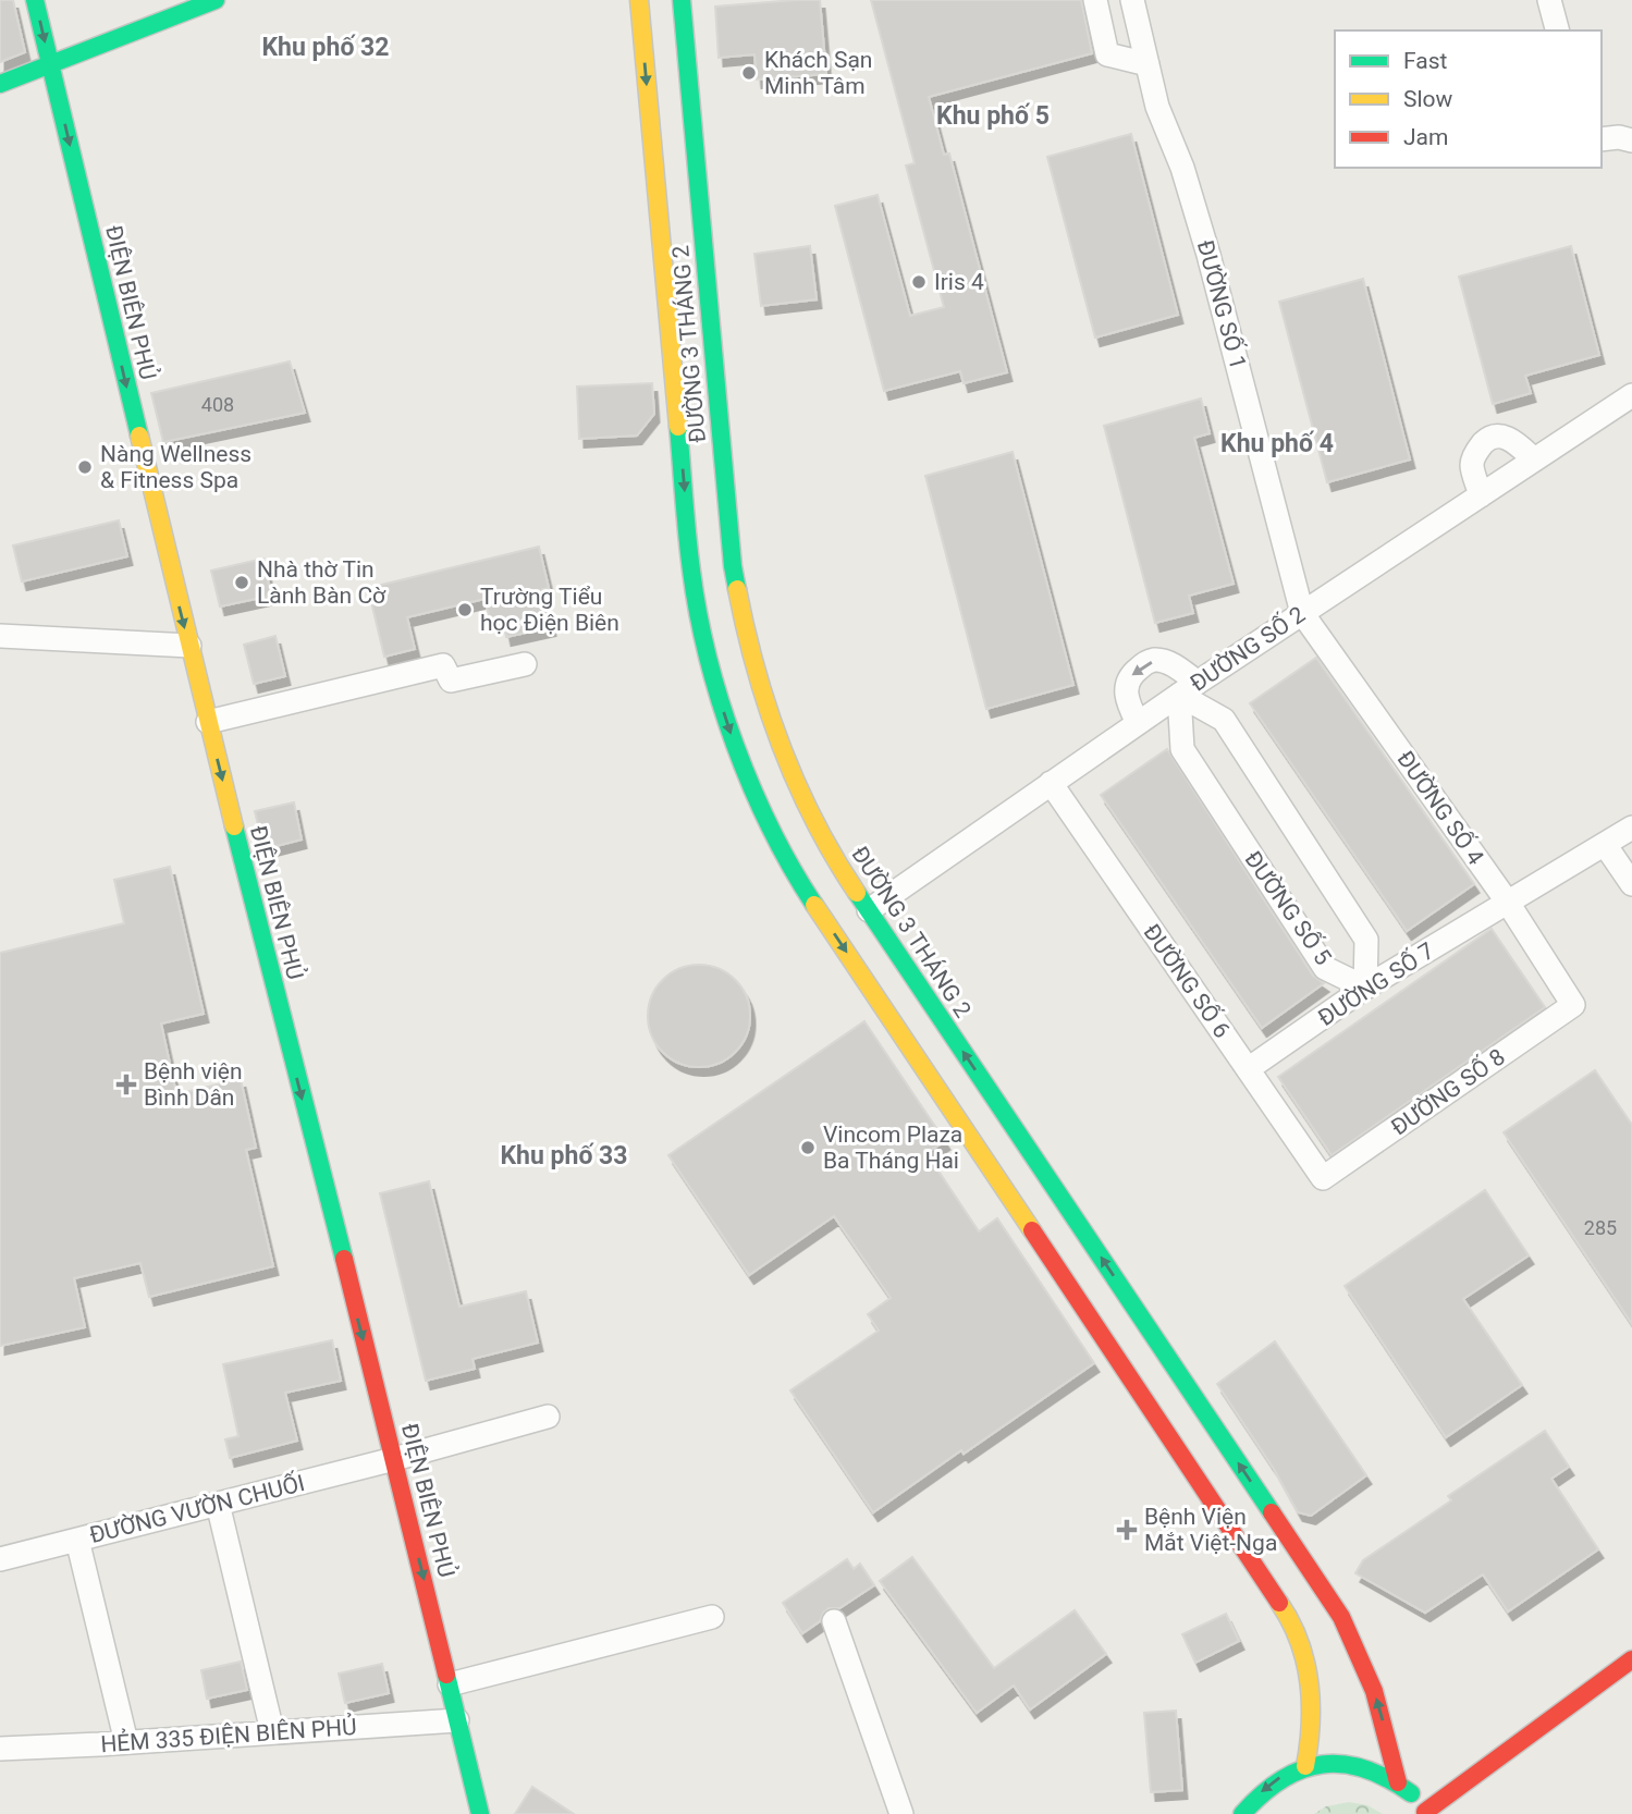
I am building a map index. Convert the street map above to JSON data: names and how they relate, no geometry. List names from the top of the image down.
{
  "streets": {
    "main road": ["ĐIỆN BIÊN PHỦ", "ĐƯỜNG 3 THÁNG 2"],
    "street": [
      "ĐƯỜNG SỐ 1",
      "ĐƯỜNG SỐ 2",
      "ĐƯỜNG SỐ 4",
      "ĐƯỜNG SỐ 5",
      "ĐƯỜNG SỐ 6",
      "ĐƯỜNG SỐ 7",
      "ĐƯỜNG SỐ 8",
      "ĐƯỜNG VƯỜN CHUỐI",
      "HẺM 335 ĐIỆN BIÊN PHỦ"
    ]
  },
  "crossings": [
    ["ĐIỆN BIÊN PHỦ", "ĐƯỜNG VƯỜN CHUỐI"],
    ["ĐIỆN BIÊN PHỦ", "HẺM 335 ĐIỆN BIÊN PHỦ"],
    ["ĐƯỜNG SỐ 1", "ĐƯỜNG SỐ 2"],
    ["ĐƯỜNG SỐ 1", "ĐƯỜNG SỐ 4"],
    ["ĐƯỜNG 3 THÁNG 2", "ĐƯỜNG SỐ 2"],
    ["ĐƯỜNG SỐ 2", "ĐƯỜNG SỐ 4"],
    ["ĐƯỜNG SỐ 2", "ĐƯỜNG SỐ 5"],
    ["ĐƯỜNG SỐ 2", "ĐƯỜNG SỐ 6"],
    ["ĐƯỜNG SỐ 4", "ĐƯỜNG SỐ 7"],
    ["ĐƯỜNG SỐ 4", "ĐƯỜNG SỐ 8"],
    ["ĐƯỜNG SỐ 5", "ĐƯỜNG SỐ 7"],
    ["ĐƯỜNG SỐ 6", "ĐƯỜNG SỐ 7"],
    ["ĐƯỜNG SỐ 6", "ĐƯỜNG SỐ 8"]
  ],
  "one_way": ["ĐIỆN BIÊN PHỦ"],
  "districts": [
    "Khu phố 32",
    "Khu phố 5",
    "Khu phố 4",
    "Khu phố 33"
  ],
  "places": {
    "other": [
      "Khách Sạn Minh Tâm",
      "Iris 4",
      "Nàng Wellness & Fitness Spa",
      "Nhà thờ Tin Lành Bàn Cờ",
      "Trường Tiểu học Điện Biên",
      "Vincom Plaza Ba Tháng Hai"
    ],
    "health": ["Bệnh viện Bình Dân", "Bệnh Viện Mắt Việt-Nga"]
  },
  "house_numbers": ["408", "285"],
  "legend": ["Fast", "Slow", "Jam"]
}
